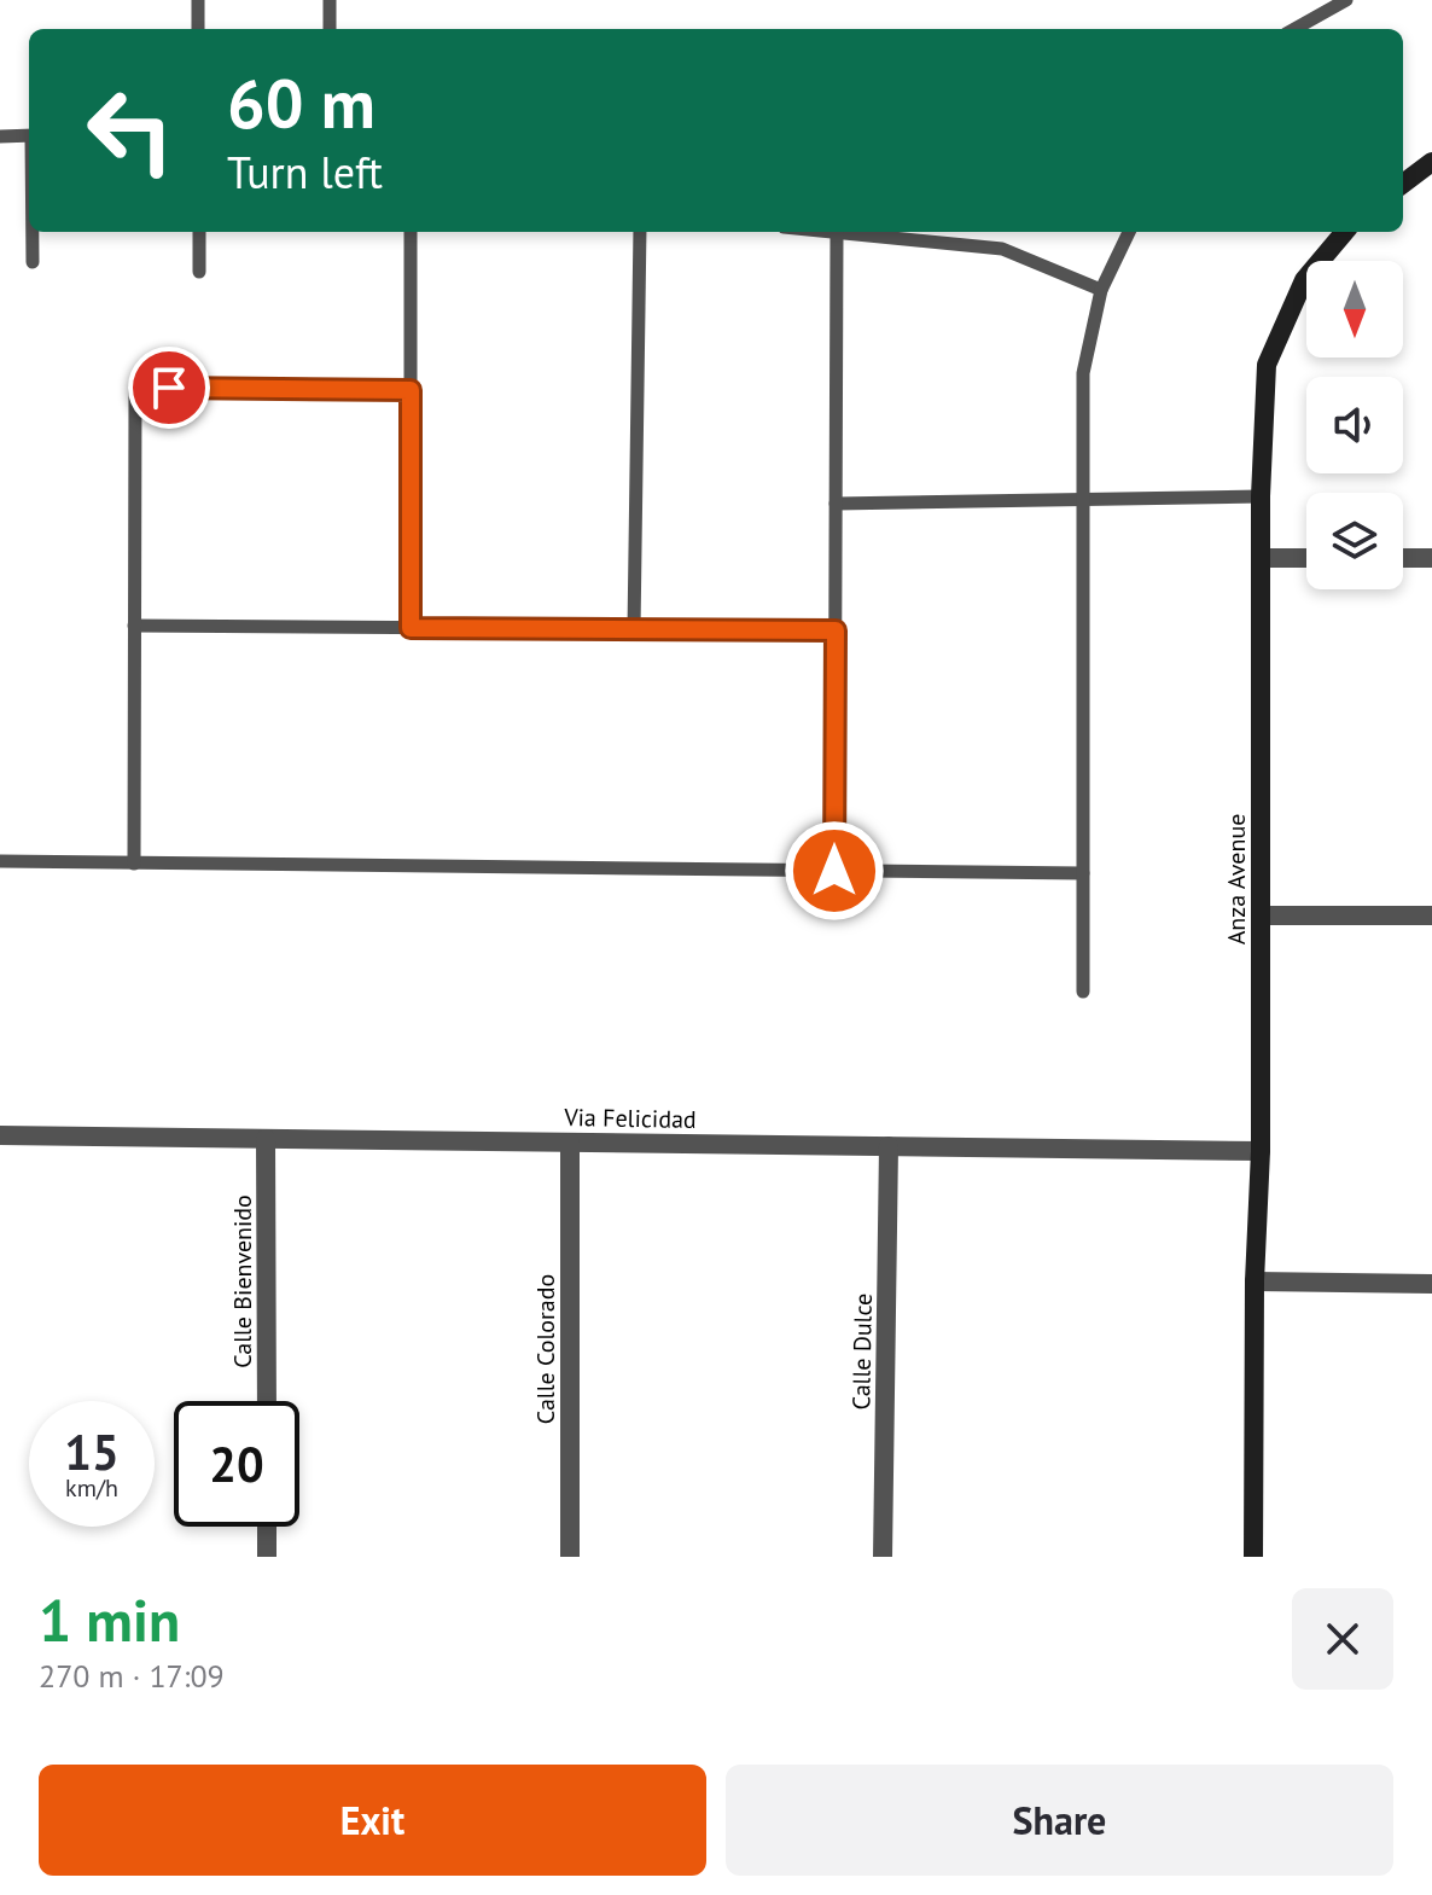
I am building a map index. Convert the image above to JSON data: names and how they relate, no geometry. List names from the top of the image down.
{
  "streets": {
    "street": [
      "Anza Avenue",
      "Via Felicidad",
      "Calle Bienvenido",
      "Calle Colorado",
      "Calle Dulce"
    ]
  },
  "crossings": [
    ["Anza Avenue", "Via Felicidad"],
    ["Via Felicidad", "Calle Bienvenido"],
    ["Via Felicidad", "Calle Colorado"],
    ["Via Felicidad", "Calle Dulce"]
  ],
  "north": "bottom",
  "page": {
    "turn": ["60 m", "Turn left"],
    "speed": "15 km/h",
    "limit": "20",
    "heading": ["1 min", "270 m · 17:09"],
    "buttons": ["Exit", "Share"]
  }
}
